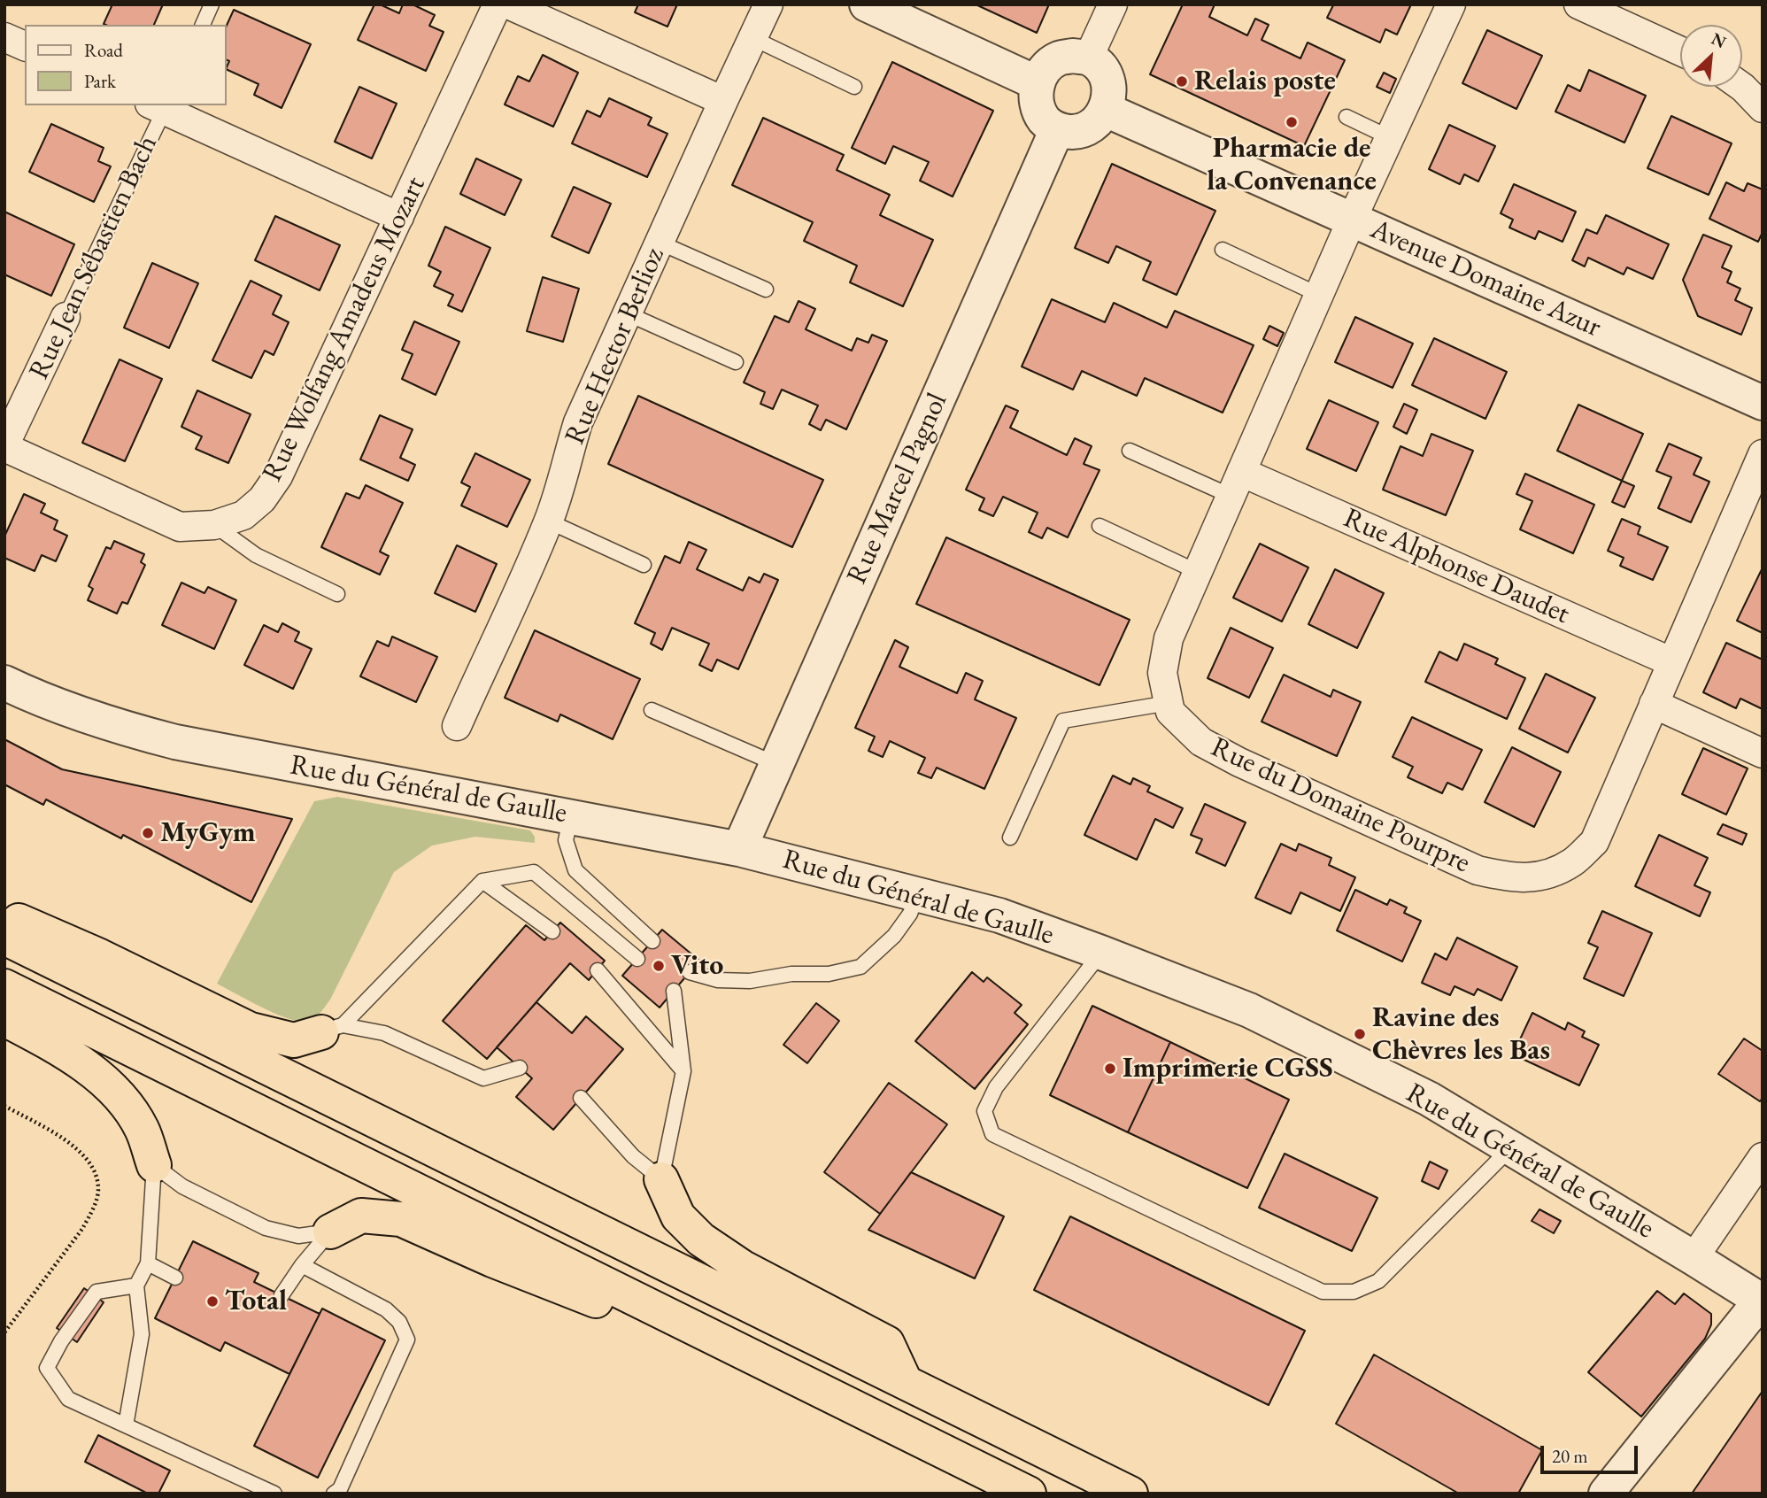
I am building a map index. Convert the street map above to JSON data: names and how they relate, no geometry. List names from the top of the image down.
{
  "streets": {
    "street": [
      "Rue Jean Sébastien Bach",
      "Avenue Domaine Azur",
      "Rue Wolfang Amadeus Mozart",
      "Rue Hector Berlioz",
      "Rue Marcel Pagnol",
      "Rue Alphonse Daudet",
      "Rue du Général de Gaulle",
      "Rue du Domaine Pourpre"
    ]
  },
  "crossings": [
    ["Rue Jean Sébastien Bach", "Rue Wolfang Amadeus Mozart"],
    ["Avenue Domaine Azur", "Rue Marcel Pagnol"],
    ["Avenue Domaine Azur", "Rue du Domaine Pourpre"],
    ["Rue Marcel Pagnol", "Rue du Général de Gaulle"],
    ["Rue Alphonse Daudet", "Rue du Domaine Pourpre"]
  ],
  "places": [
    "Relais poste",
    "Pharmacie de la Convenance",
    "MyGym",
    "Vito",
    "Ravine des Chèvres les Bas",
    "Imprimerie CGSS",
    "Total"
  ],
  "legend": ["Road", "Park"],
  "scale_bar": "20 m",
  "north": "top right"
}
